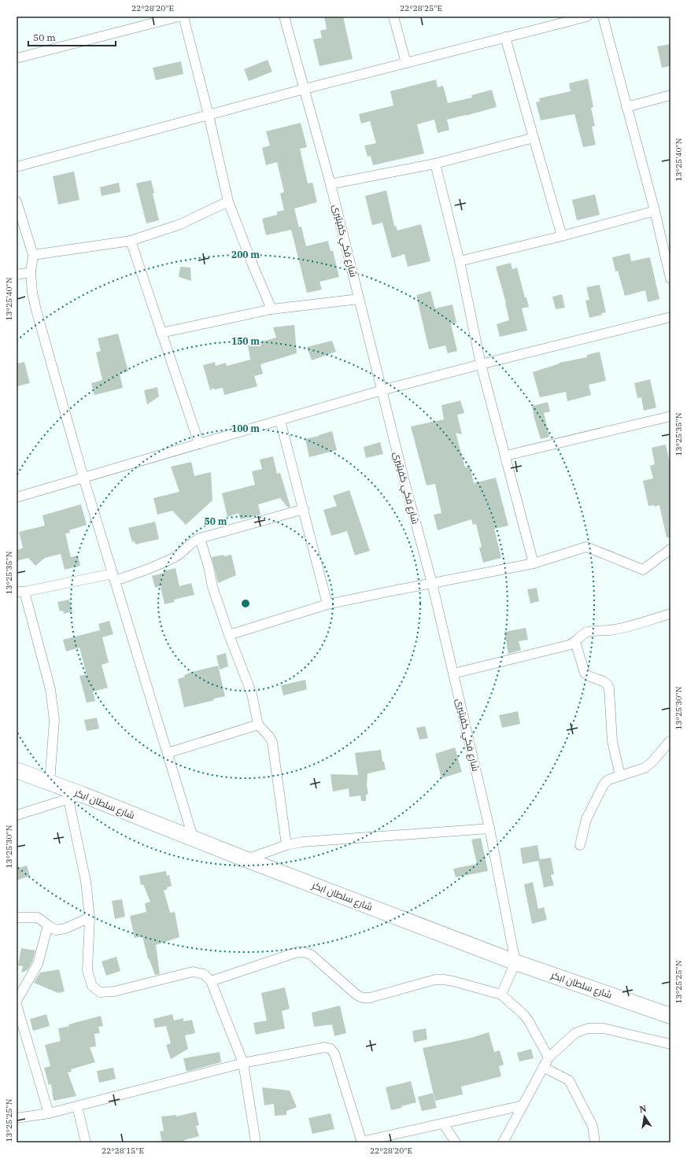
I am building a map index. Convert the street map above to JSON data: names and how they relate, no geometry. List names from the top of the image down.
{
  "streets": {
    "highway": ["شارع سلطان ابكر"],
    "street": ["شارع فكي كفيتيرى"]
  },
  "crossings": [
    ["شارع فكي كفيتيرى", "شارع سلطان ابكر"]
  ],
  "scale_bar": "50 m",
  "north": "top",
  "coordinates": [
    "22°28'20\"E",
    "22°28'25\"E",
    "13°25'40\"N",
    "13°25'35\"N",
    "13°25'30\"N",
    "13°25'25\"N",
    "22°28'15\"E"
  ],
  "rings": [
    "200 m",
    "150 m",
    "100 m",
    "50 m"
  ]
}
